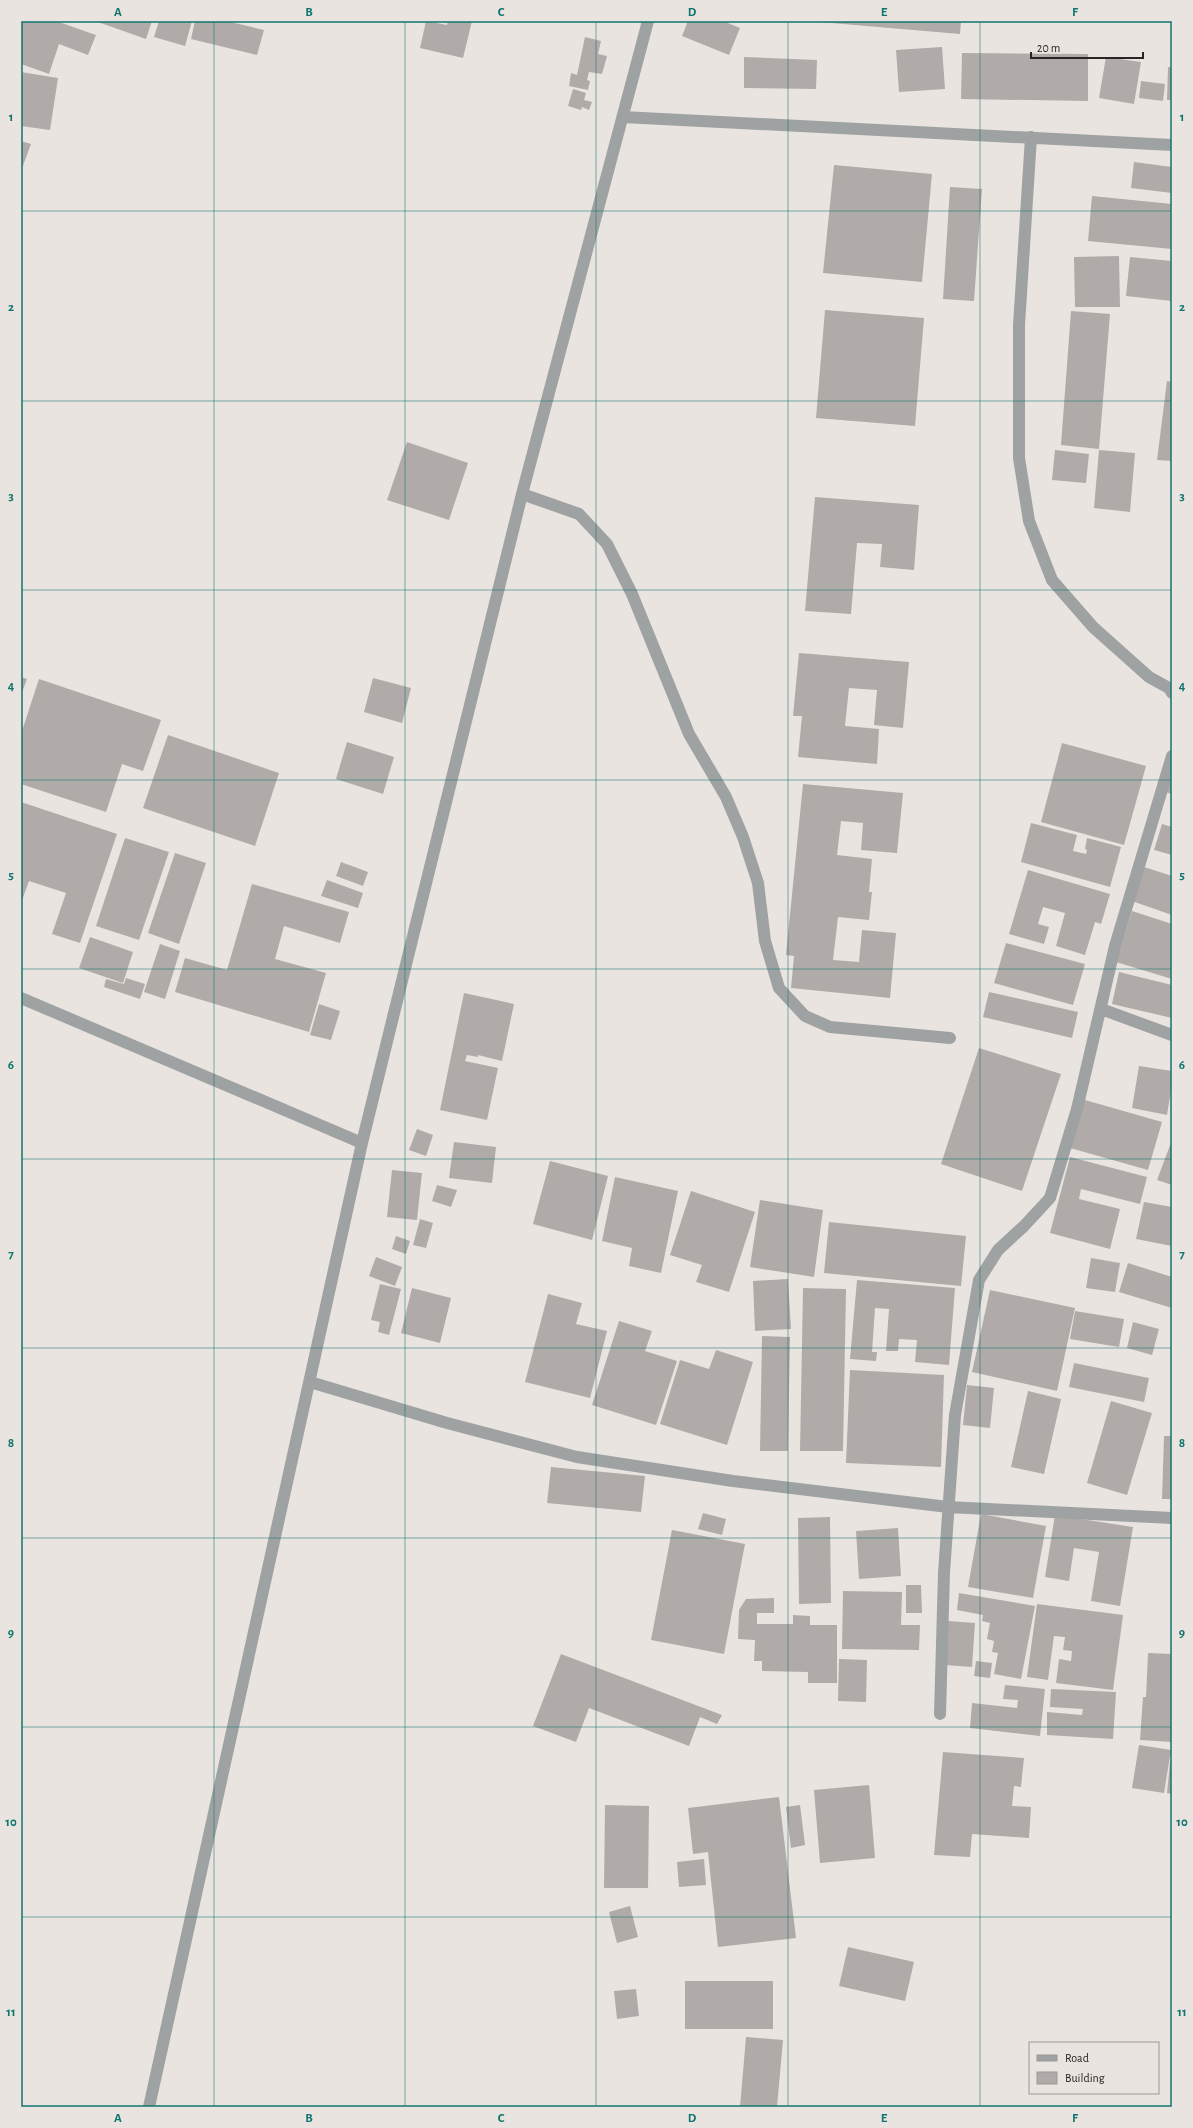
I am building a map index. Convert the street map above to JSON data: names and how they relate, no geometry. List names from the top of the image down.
{
  "legend": ["Road", "Building"],
  "scale_bar": "20 m",
  "grid": {
    "columns": [
      "A",
      "B",
      "C",
      "D",
      "E",
      "F"
    ],
    "rows": [
      "1",
      "2",
      "3",
      "4",
      "5",
      "6",
      "7",
      "8",
      "9",
      "10",
      "11"
    ]
  }
}
